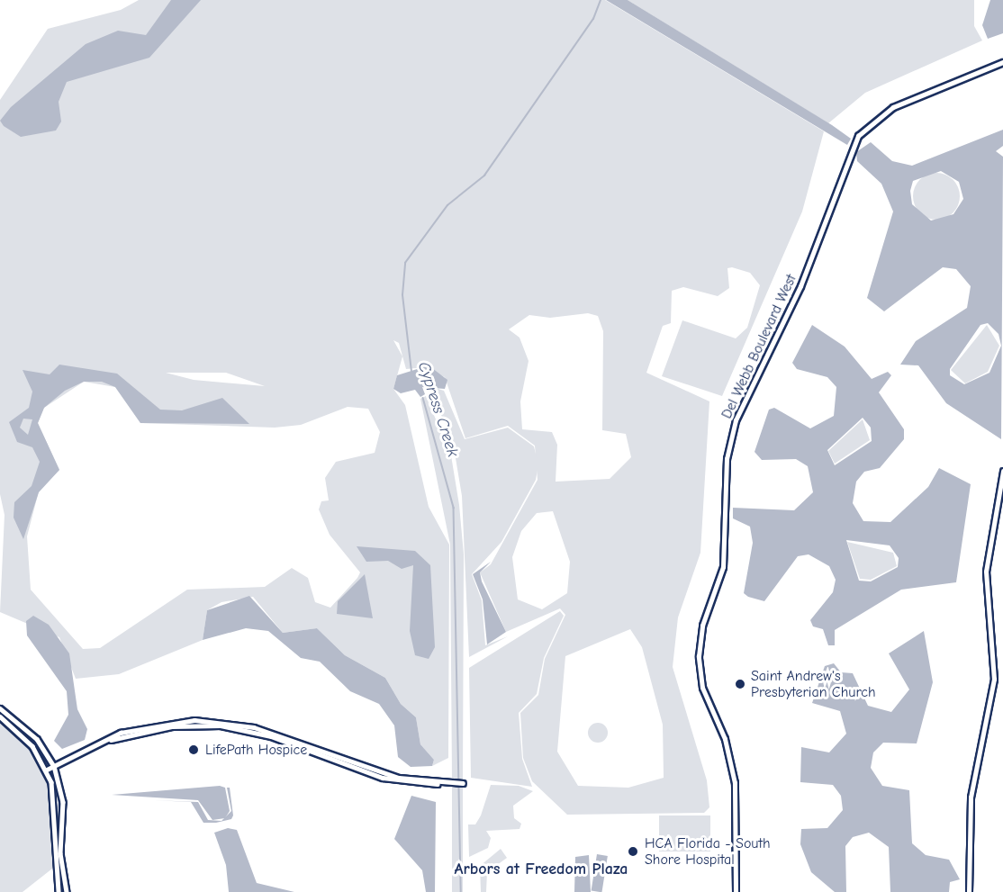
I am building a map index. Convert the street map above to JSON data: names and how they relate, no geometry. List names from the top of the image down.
{
  "streets": {
    "street": ["Del Webb Boulevard West"]
  },
  "districts": ["Arbors at Freedom Plaza"],
  "water": ["Cypress Creek"],
  "places": ["Saint Andrew's Presbyterian Church", "LifePath Hospice", "HCA Florida - South Shore Hospital"]
}
